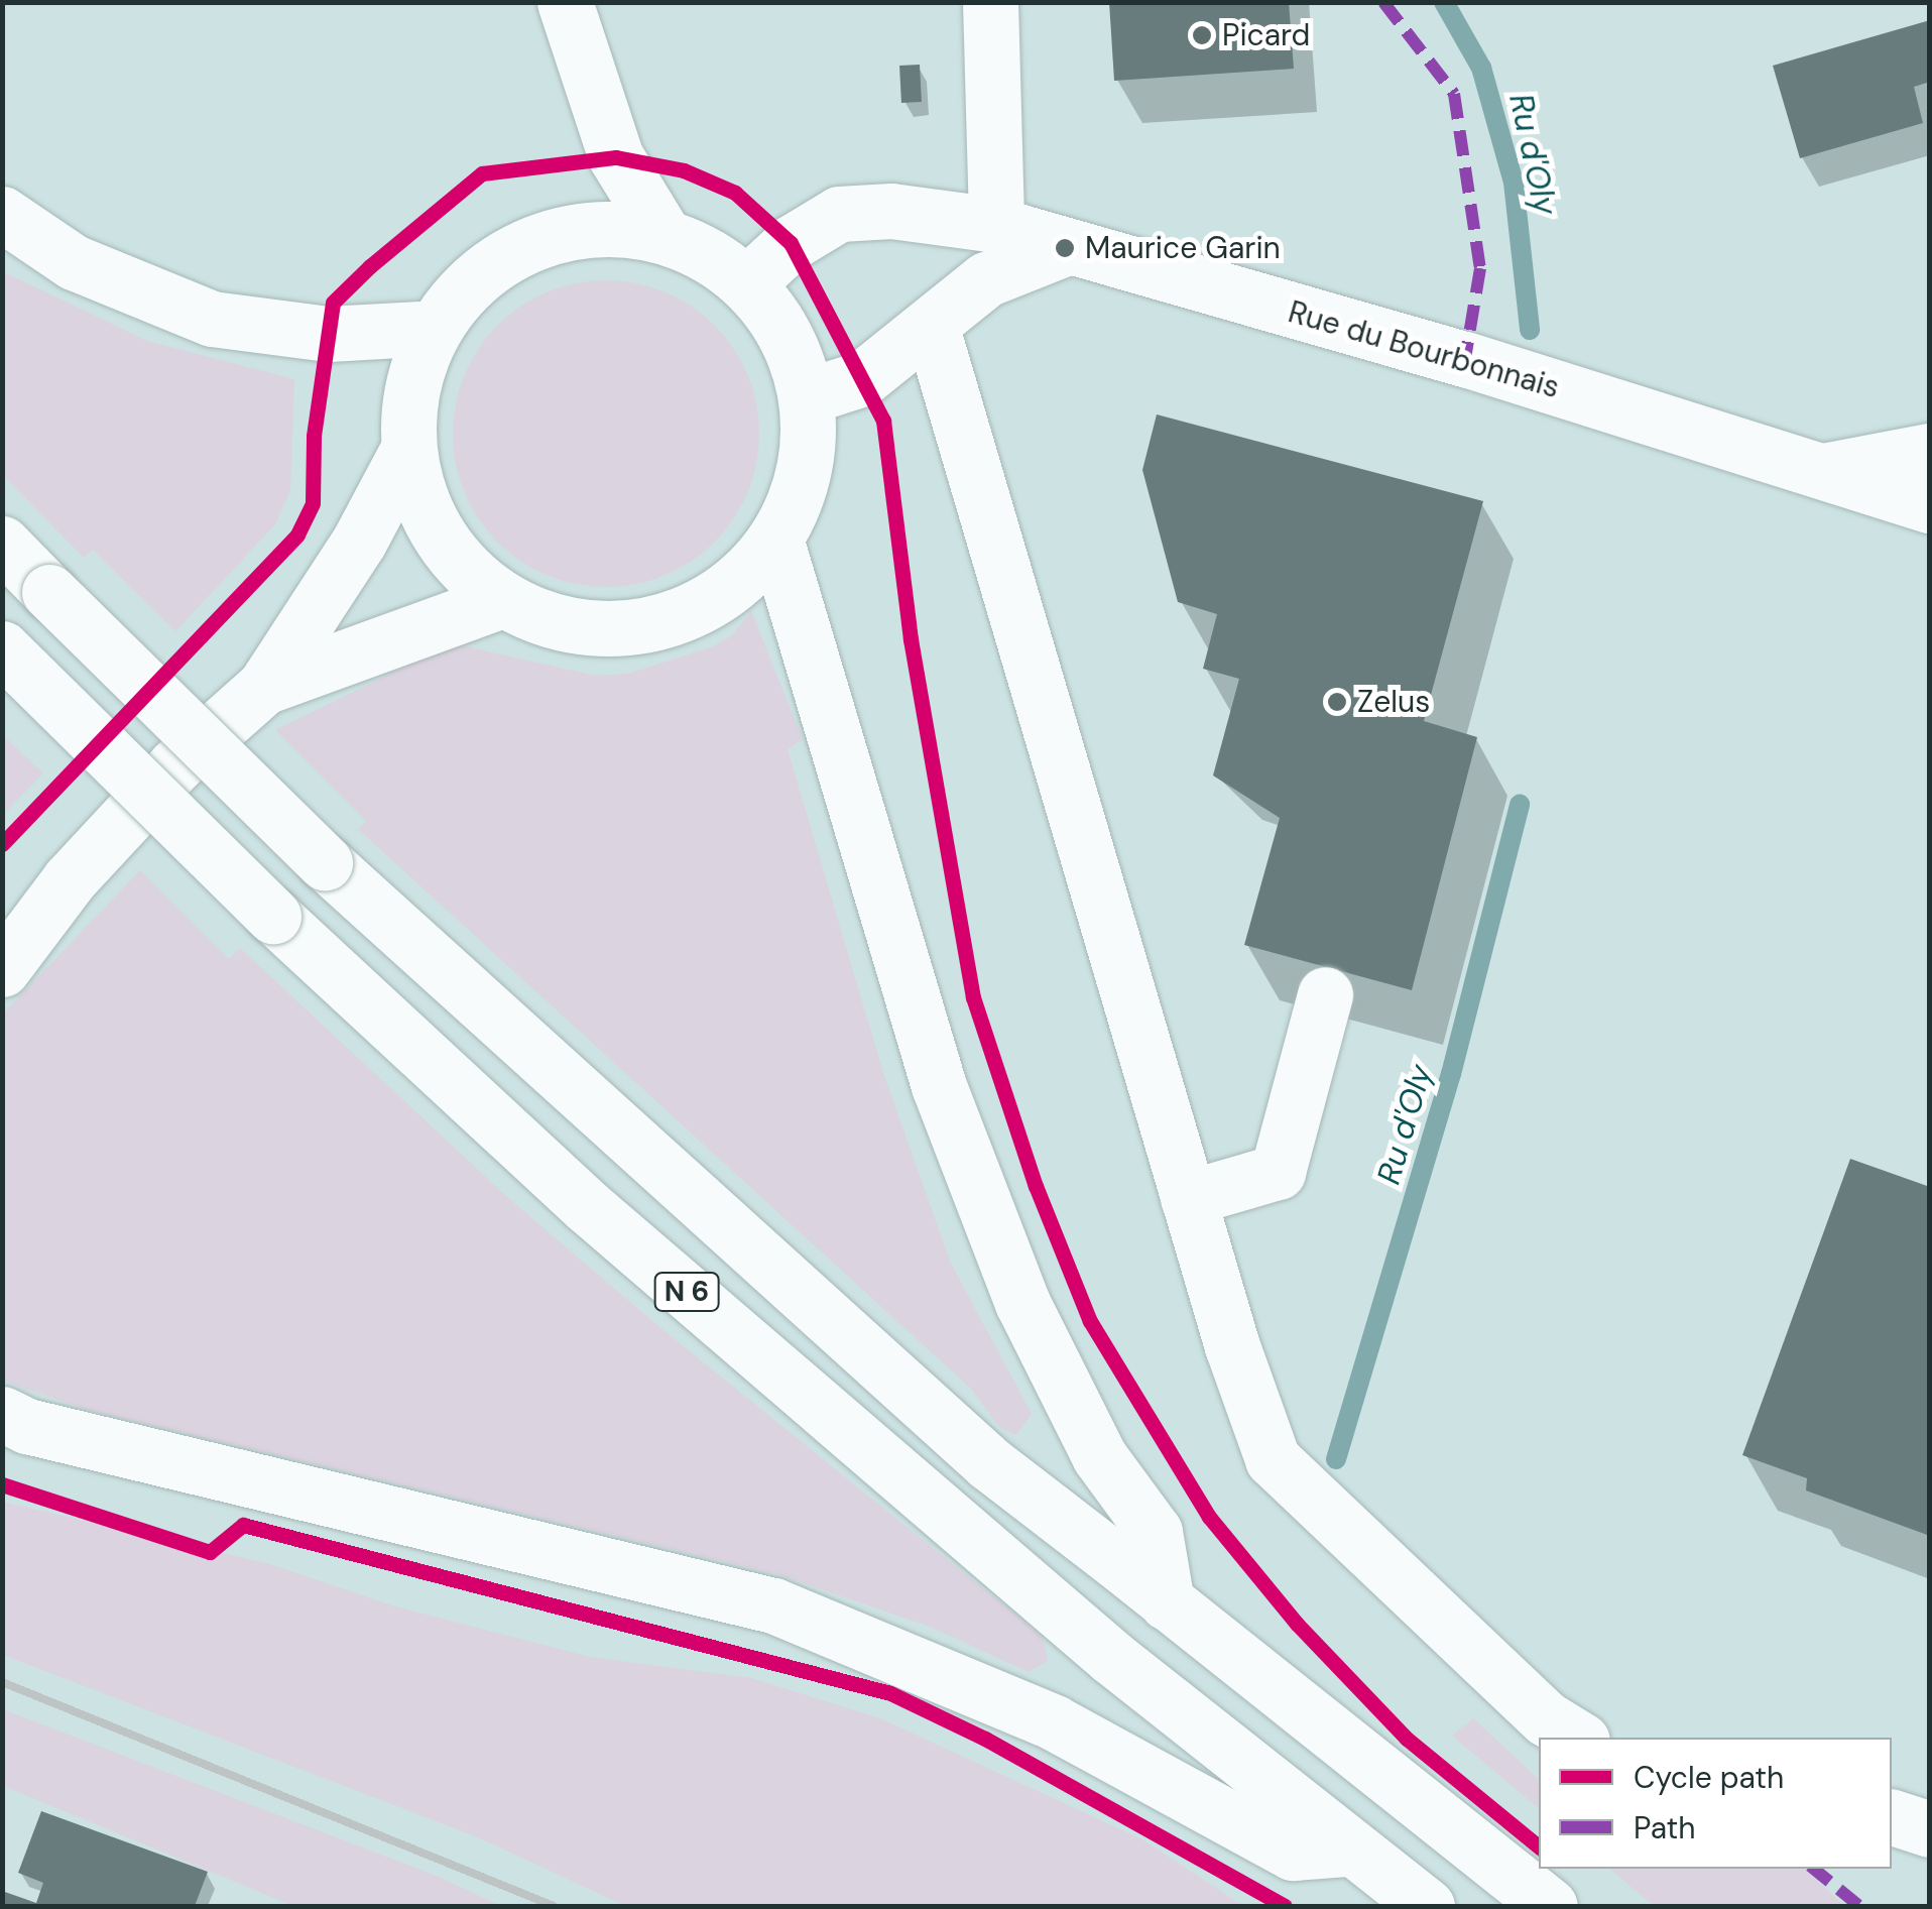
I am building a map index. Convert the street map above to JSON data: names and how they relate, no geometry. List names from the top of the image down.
{
  "streets": {
    "main road": ["Rue du Bourbonnais", "N 6"]
  },
  "water": ["Ru d'Oly"],
  "places": ["Picard", "Maurice Garin", "Zelus"],
  "legend": ["Cycle path", "Path"]
}
